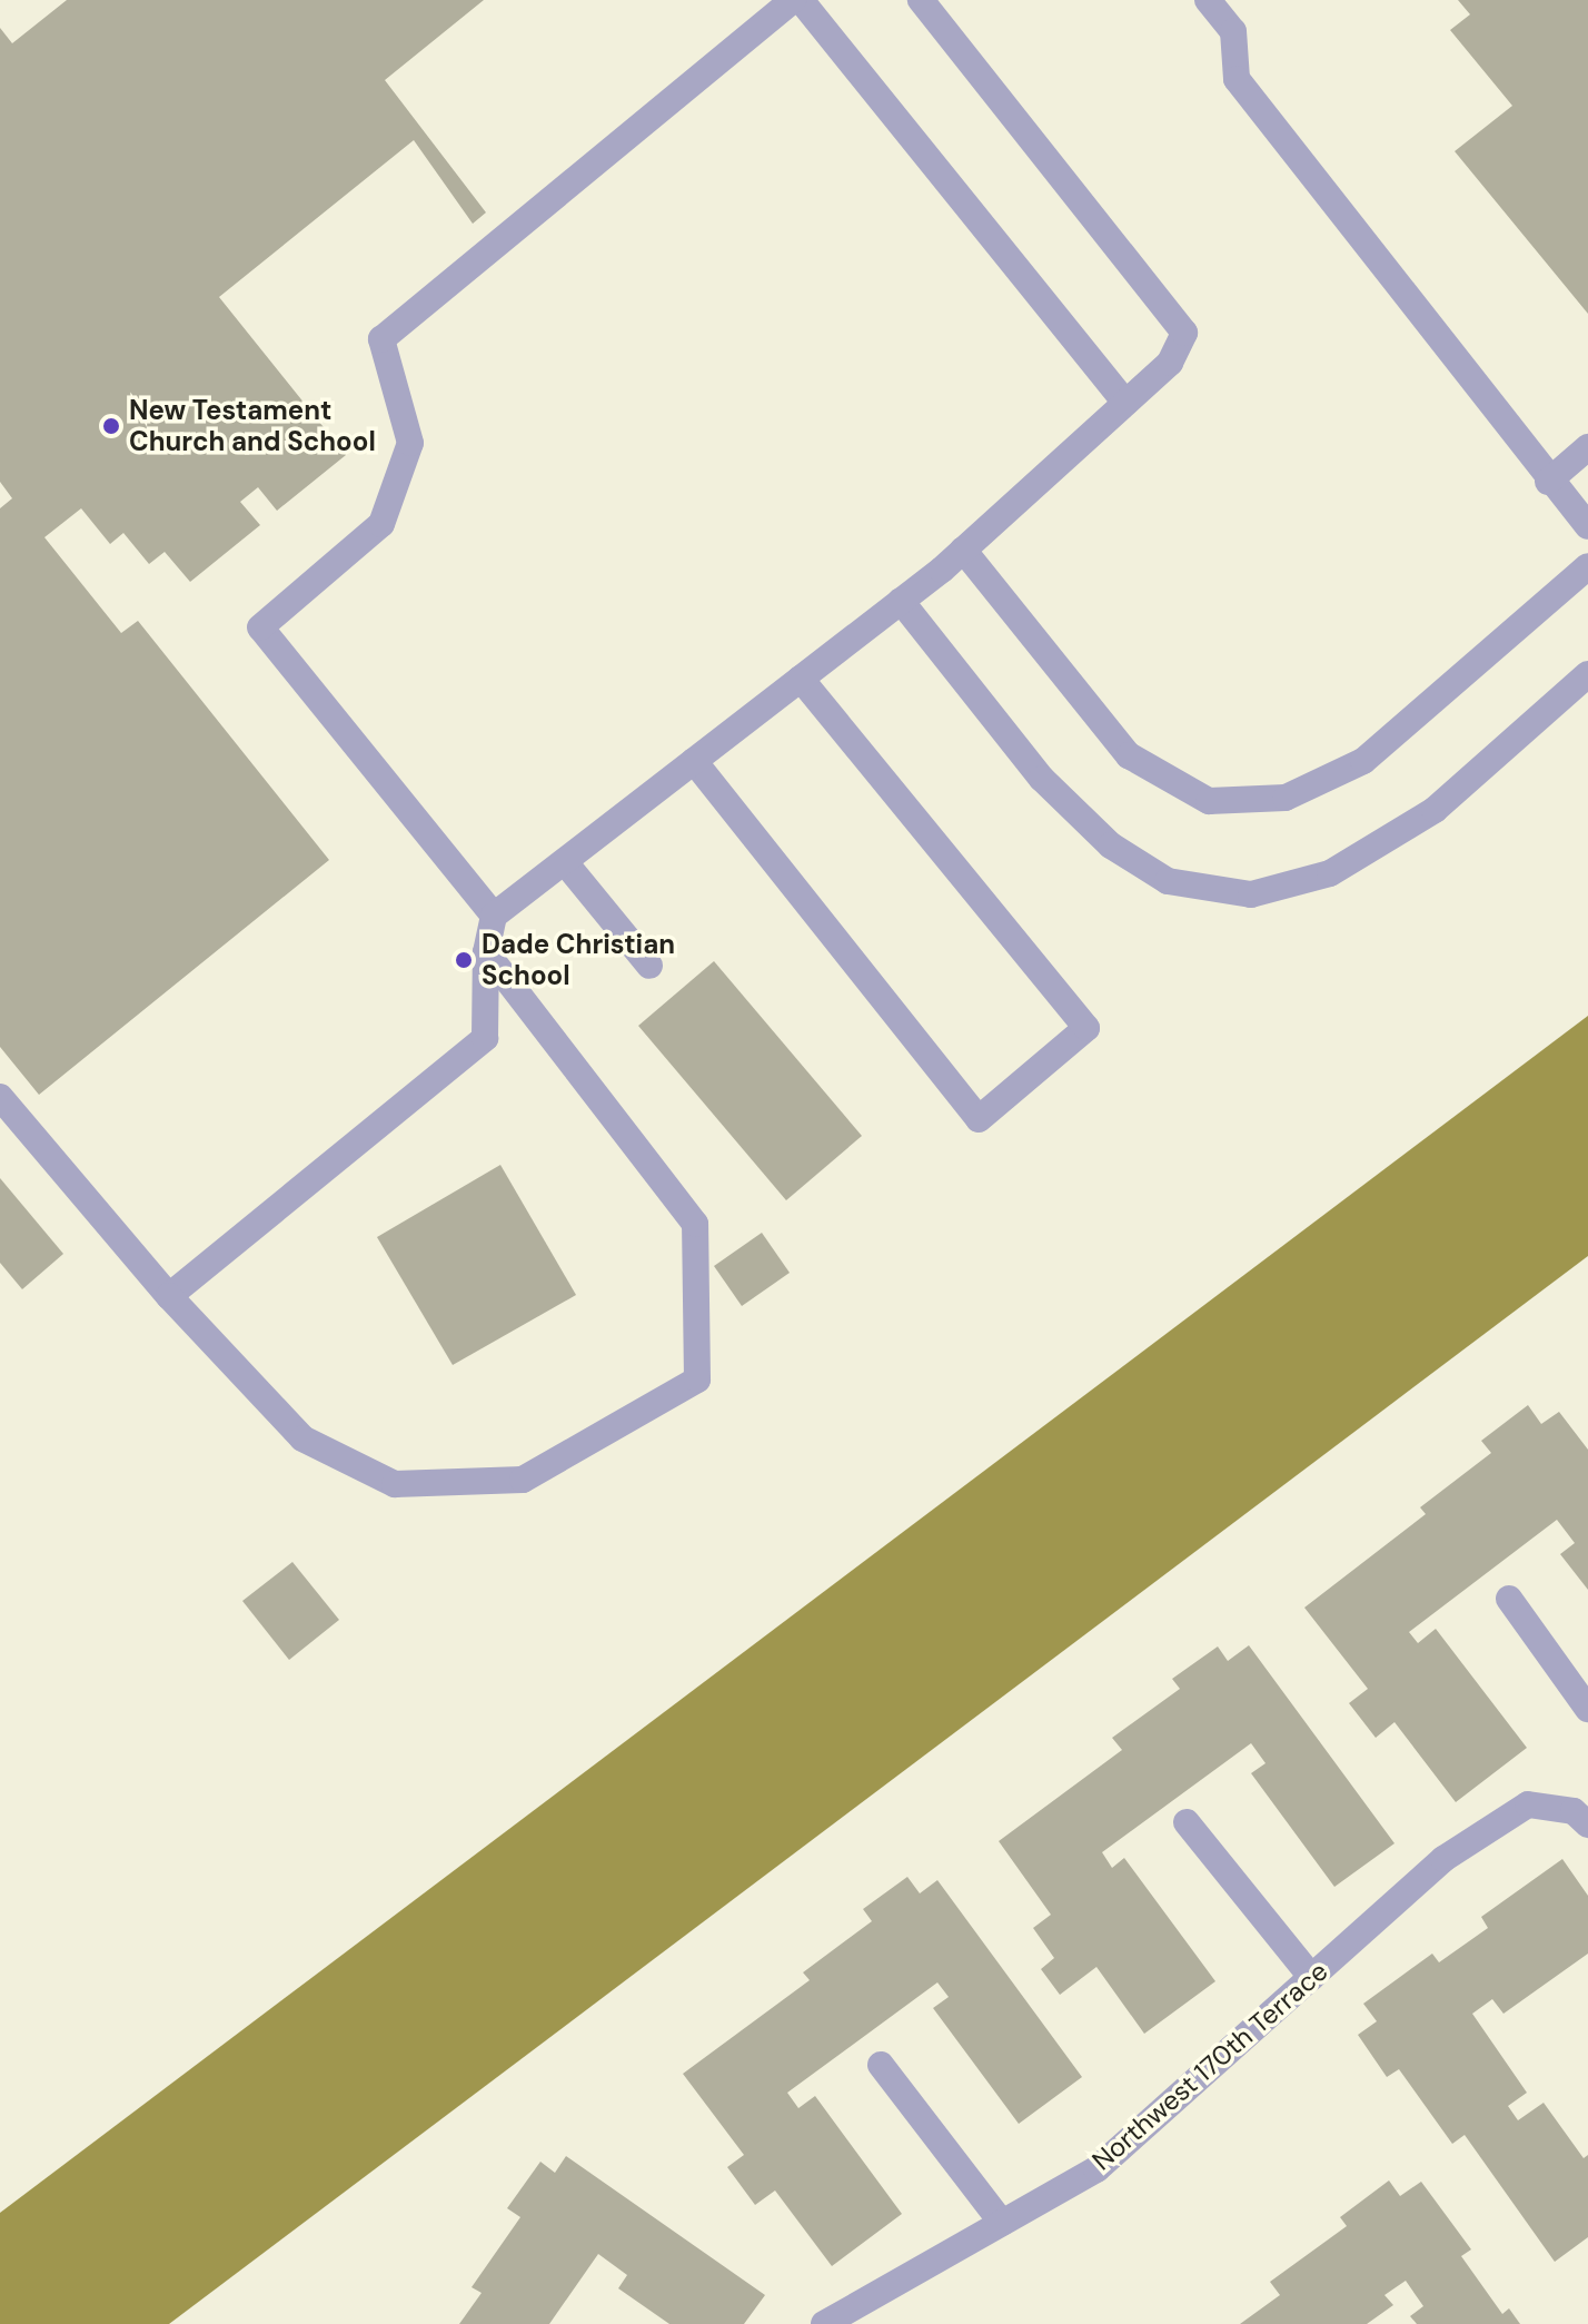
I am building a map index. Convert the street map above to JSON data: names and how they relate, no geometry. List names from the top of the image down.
{
  "streets": {
    "street": ["Northwest 170th Terrace"]
  },
  "places": ["New Testament Church and School", "Dade Christian School"]
}
